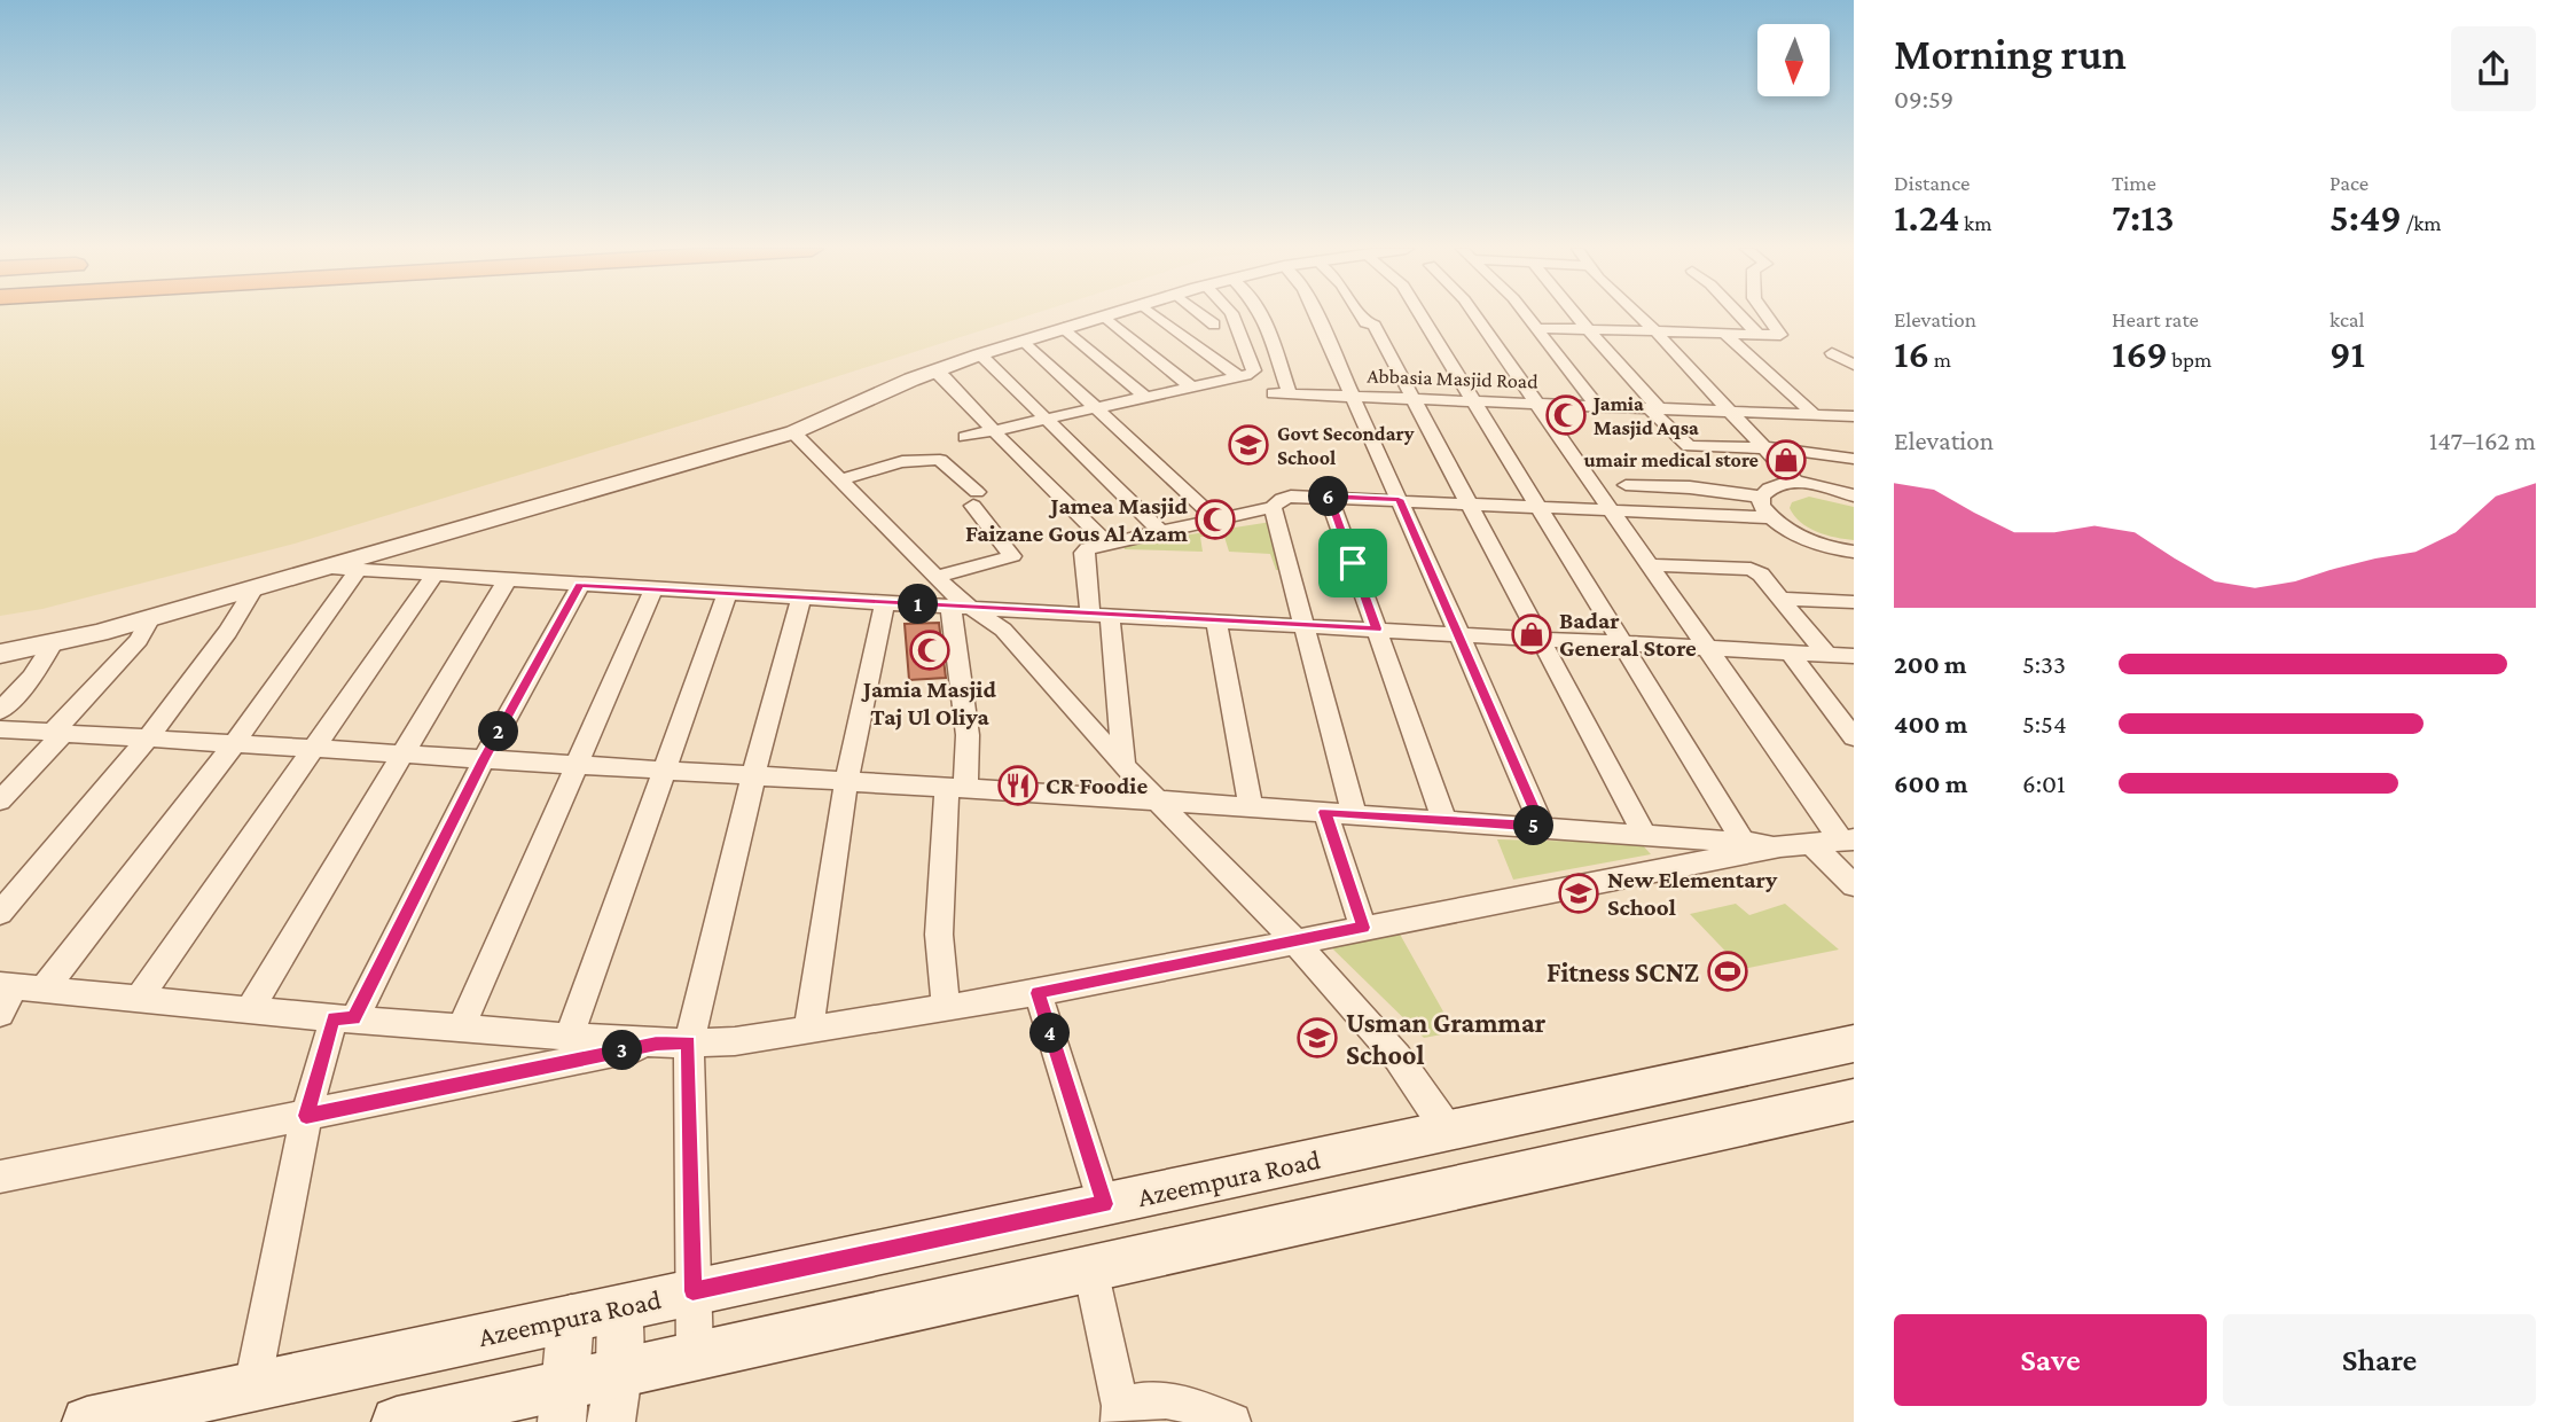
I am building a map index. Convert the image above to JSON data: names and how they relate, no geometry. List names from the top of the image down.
{
  "streets": {
    "main road": ["Azeempura Road"],
    "street": ["Abbasia Masjid Road"]
  },
  "places": {
    "mosque": ["Jamia Masjid Aqsa", "Jamea Masjid Faizane Gous Al Azam", "Jamia Masjid Taj Ul Oliya"],
    "school or university": ["Govt Secondary School", "New Elementary School", "Usman Grammar School"],
    "shop": ["umair medical store", "Badar General Store"],
    "restaurant": ["CR Foodie"],
    "sports": ["Fitness SCNZ"]
  },
  "north": "bottom",
  "page": {
    "heading": ["Morning run", "09:59"],
    "stats": [
      ["Distance", "1.24 km"],
      ["Time", "7:13"],
      ["Pace", "5:49 /km"],
      ["Elevation", "16 m"],
      ["Heart rate", "169 bpm"],
      ["kcal", "91"]
    ],
    "chart": ["Elevation", "147–162 m"],
    "pins": [
      "6",
      "1",
      "2",
      "5",
      "4",
      "3"
    ],
    "list": [
      {
        "name": "200 m",
        "note": "5:33"
      },
      {
        "name": "400 m",
        "note": "5:54"
      },
      {
        "name": "600 m",
        "note": "6:01"
      }
    ],
    "buttons": ["Save", "Share"]
  }
}
